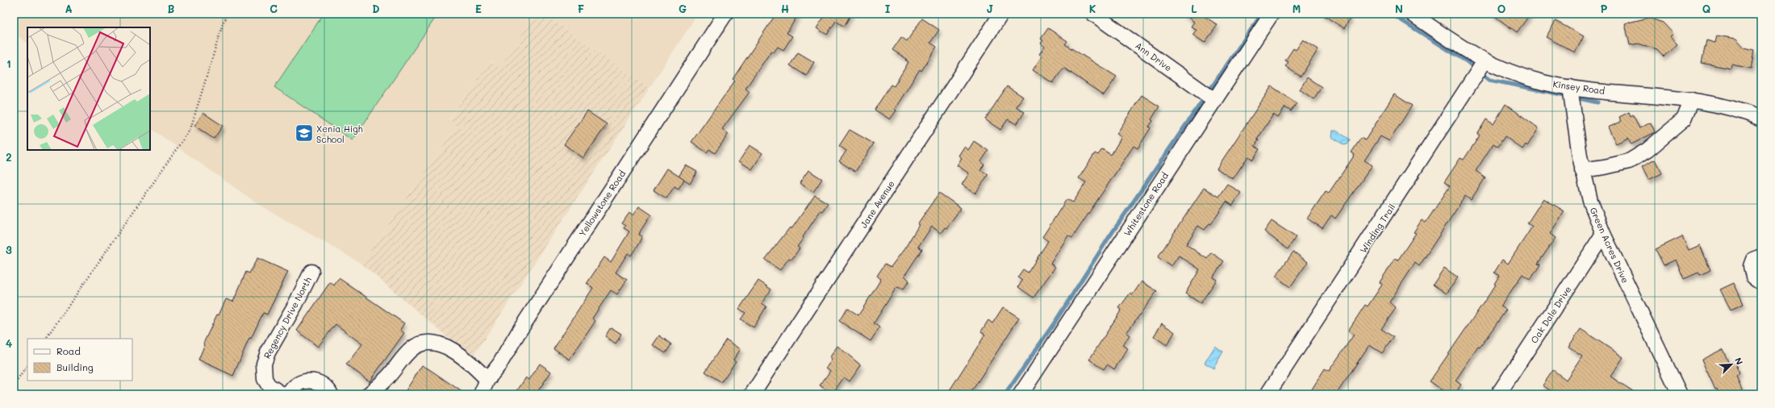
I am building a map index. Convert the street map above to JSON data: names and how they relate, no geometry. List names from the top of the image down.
{
  "streets": {
    "street": [
      "Ann Drive",
      "Kinsey Road",
      "Yellowstone Road",
      "Jane Avenue",
      "Whitestone Road",
      "Winding Trail",
      "Green Acres Drive",
      "Oak Dale Drive",
      "Regency Drive North"
    ]
  },
  "crossings": [
    ["Ann Drive", "Whitestone Road"],
    ["Kinsey Road", "Winding Trail"],
    ["Kinsey Road", "Green Acres Drive"],
    ["Green Acres Drive", "Oak Dale Drive"]
  ],
  "places": {
    "school or university": ["Xenia High School"]
  },
  "legend": ["Road", "Building"],
  "north": "top right",
  "grid": {
    "columns": [
      "A",
      "B",
      "C",
      "D",
      "E",
      "F",
      "G",
      "H",
      "I",
      "J",
      "K",
      "L",
      "M",
      "N",
      "O",
      "P",
      "Q"
    ],
    "rows": [
      "1",
      "2",
      "3",
      "4"
    ]
  }
}
